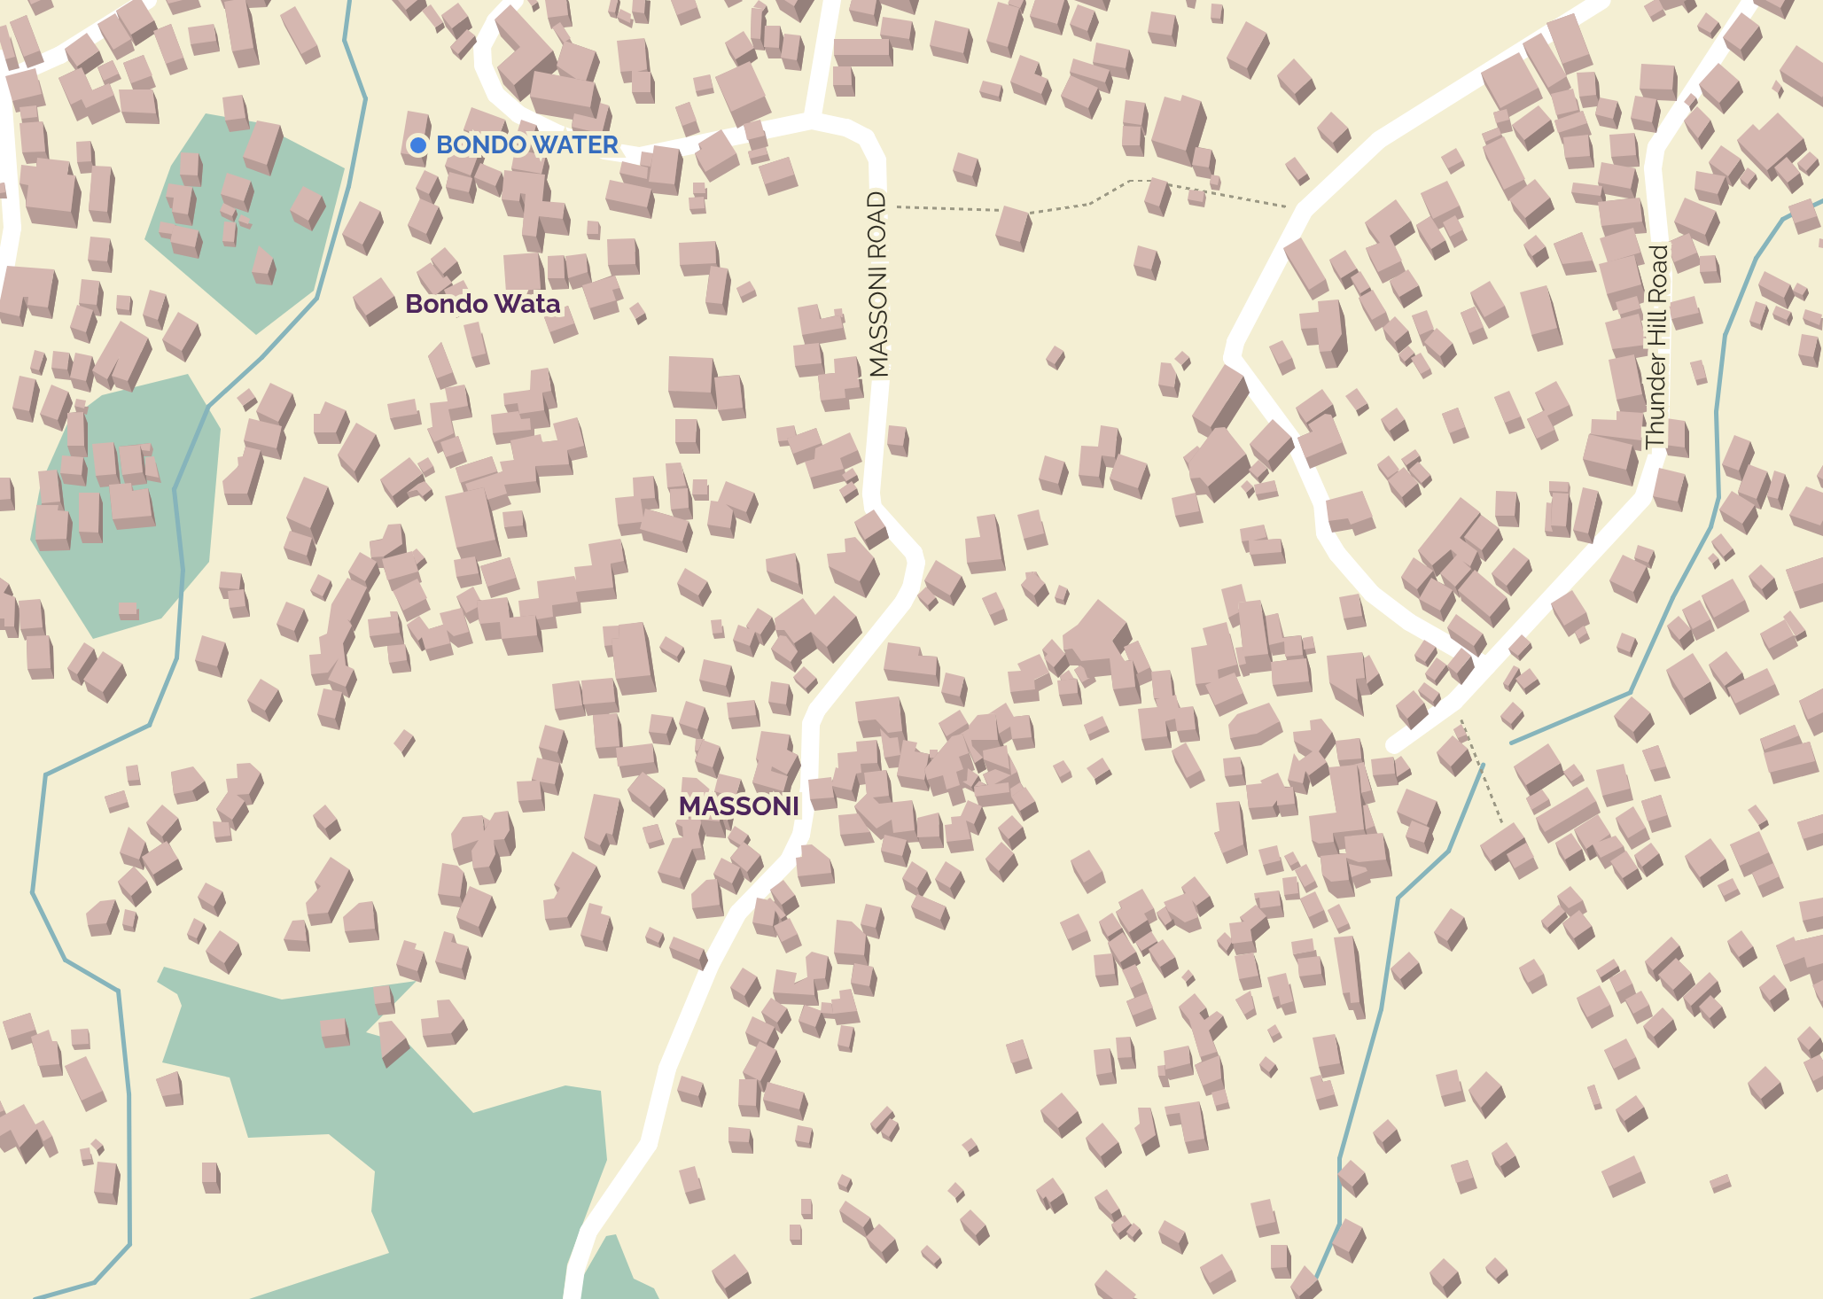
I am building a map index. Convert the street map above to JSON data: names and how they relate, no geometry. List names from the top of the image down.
{
  "streets": {
    "street": ["MASSONI ROAD", "Thunder Hill Road"]
  },
  "districts": ["Bondo Wata", "MASSONI"],
  "places": ["BONDO WATER"]
}
